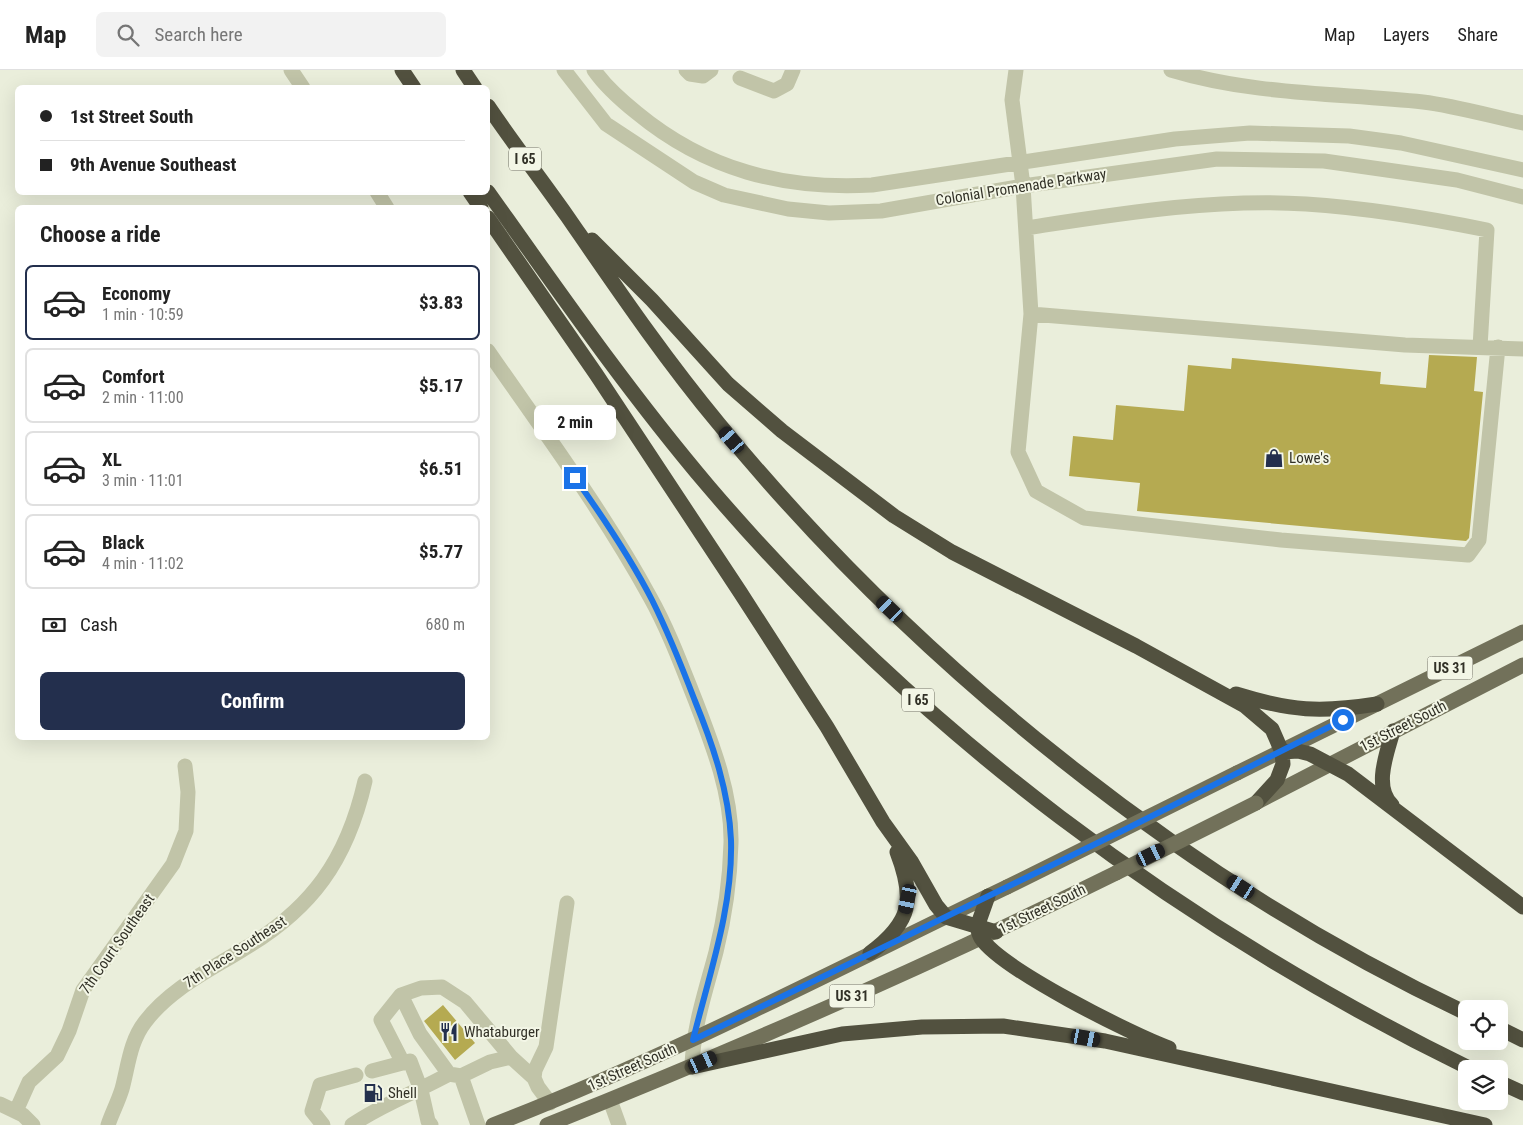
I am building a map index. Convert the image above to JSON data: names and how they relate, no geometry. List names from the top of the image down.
{
  "streets": {
    "highway": ["I 65"],
    "main road": ["US 31", "1st Street South"],
    "street": ["Colonial Promenade Parkway", "7th Court Southeast", "7th Place Southeast"]
  },
  "places": {
    "shop": ["Lowe's"],
    "restaurant": ["Whataburger"],
    "fuel station": ["Shell"]
  },
  "page": {
    "header": "Map",
    "search": "Search here",
    "nav": ["Map", "Layers", "Share"],
    "banner": ["1st Street South", "9th Avenue Southeast"],
    "heading": "Choose a ride",
    "list": [
      {
        "name": "Economy",
        "note": "1 min · 10:59",
        "value": "$3.83"
      },
      {
        "name": "Comfort",
        "note": "2 min · 11:00",
        "value": "$5.17"
      },
      {
        "name": "XL",
        "note": "3 min · 11:01",
        "value": "$6.51"
      },
      {
        "name": "Black",
        "note": "4 min · 11:02",
        "value": "$5.77"
      }
    ],
    "bubble": "2 min",
    "pay": ["Cash", "680 m"],
    "buttons": "Confirm"
  }
}
